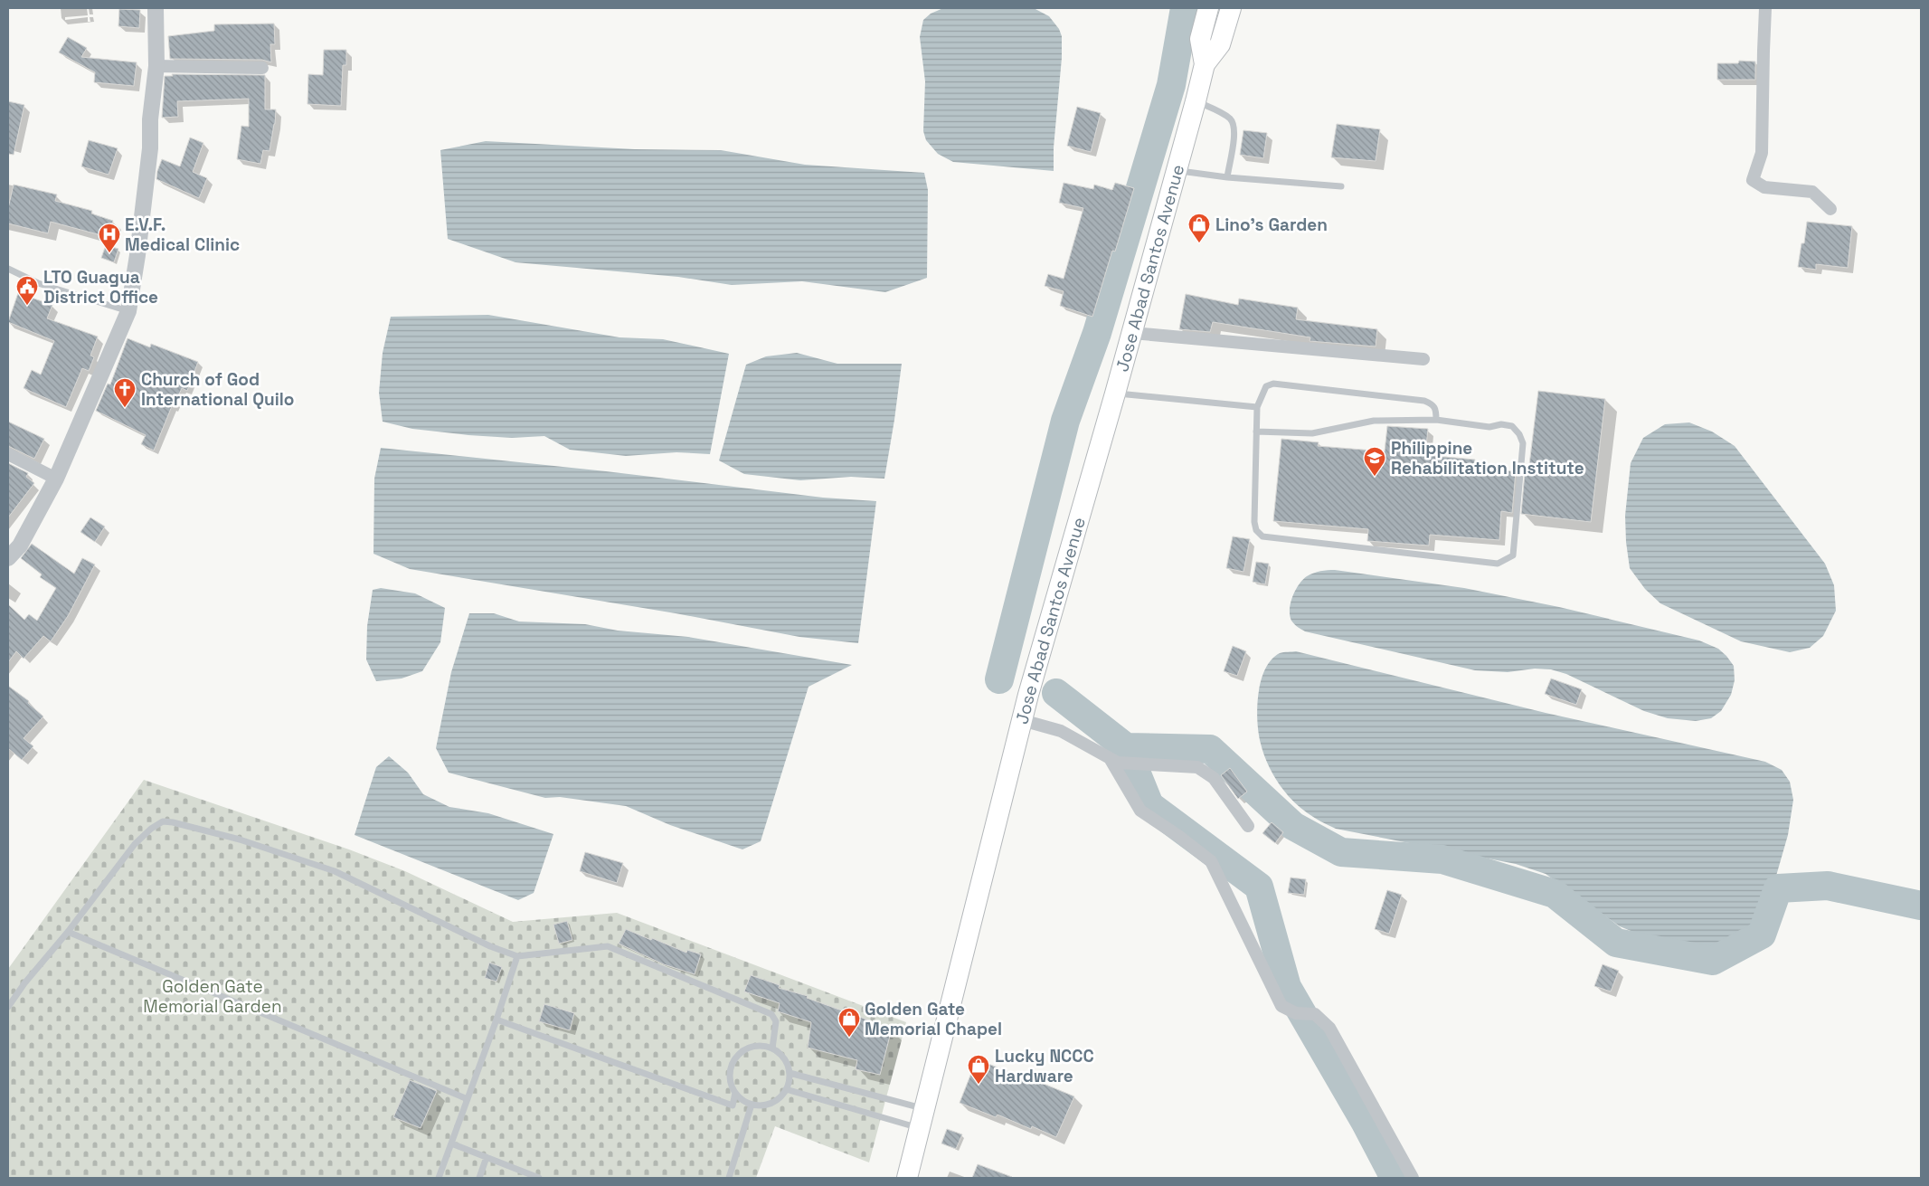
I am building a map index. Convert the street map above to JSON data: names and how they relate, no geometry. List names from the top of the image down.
{
  "streets": {
    "highway": ["Jose Abad Santos Avenue"]
  },
  "parks": ["Golden Gate Memorial Garden"],
  "places": {
    "shop": ["Lino's Garden", "Golden Gate Memorial Chapel", "Lucky NCCC Hardware"],
    "hospital": ["E.V.F. Medical Clinic"],
    "public building": ["LTO Guagua District Office"],
    "church": ["Church of God International Quilo"],
    "school or university": ["Philippine Rehabilitation Institute"]
  }
}
